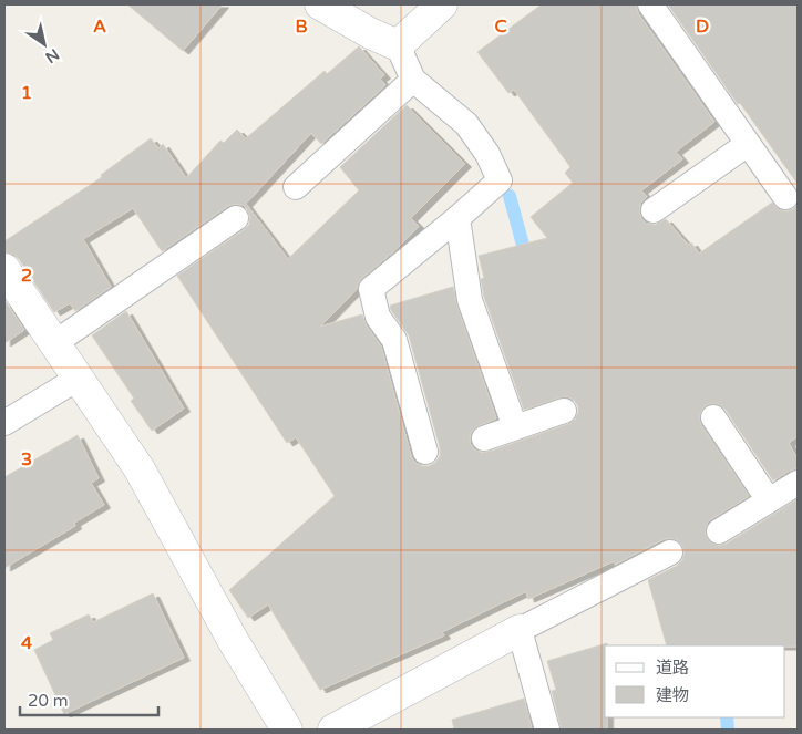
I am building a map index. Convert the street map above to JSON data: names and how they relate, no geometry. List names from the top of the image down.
{
  "legend": ["道路", "建物"],
  "scale_bar": "20 m",
  "north": "bottom right",
  "grid": {
    "columns": [
      "A",
      "B",
      "C",
      "D"
    ],
    "rows": [
      "1",
      "2",
      "3",
      "4"
    ]
  }
}
